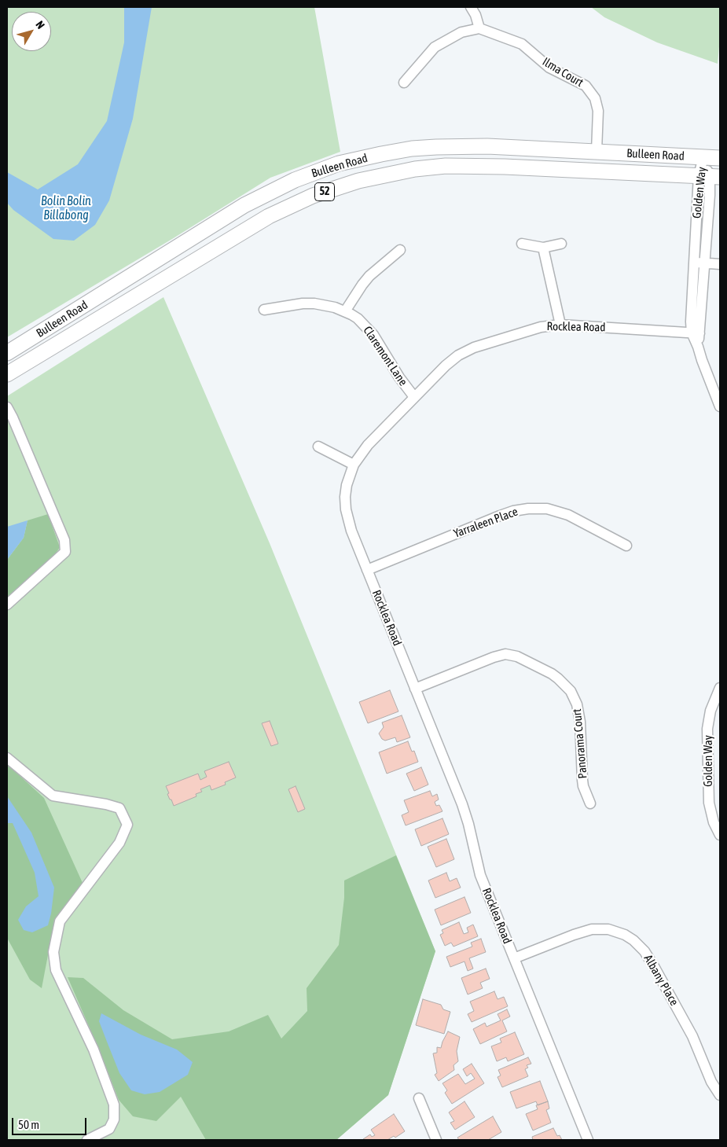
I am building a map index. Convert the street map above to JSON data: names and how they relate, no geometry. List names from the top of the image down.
{
  "streets": {
    "highway": ["Bulleen Road", "52"],
    "street": [
      "Ilma Court",
      "Golden Way",
      "Rocklea Road",
      "Claremont Lane",
      "Yarraleen Place",
      "Panorama Court",
      "Albany Place"
    ]
  },
  "crossings": [
    ["Ilma Court", "Bulleen Road"],
    ["Bulleen Road", "Golden Way"],
    ["Golden Way", "Rocklea Road"],
    ["Rocklea Road", "Claremont Lane"],
    ["Rocklea Road", "Yarraleen Place"],
    ["Rocklea Road", "Panorama Court"],
    ["Rocklea Road", "Albany Place"]
  ],
  "water": ["Bolin Bolin Billabong"],
  "scale_bar": "50 m",
  "north": "top right"
}
